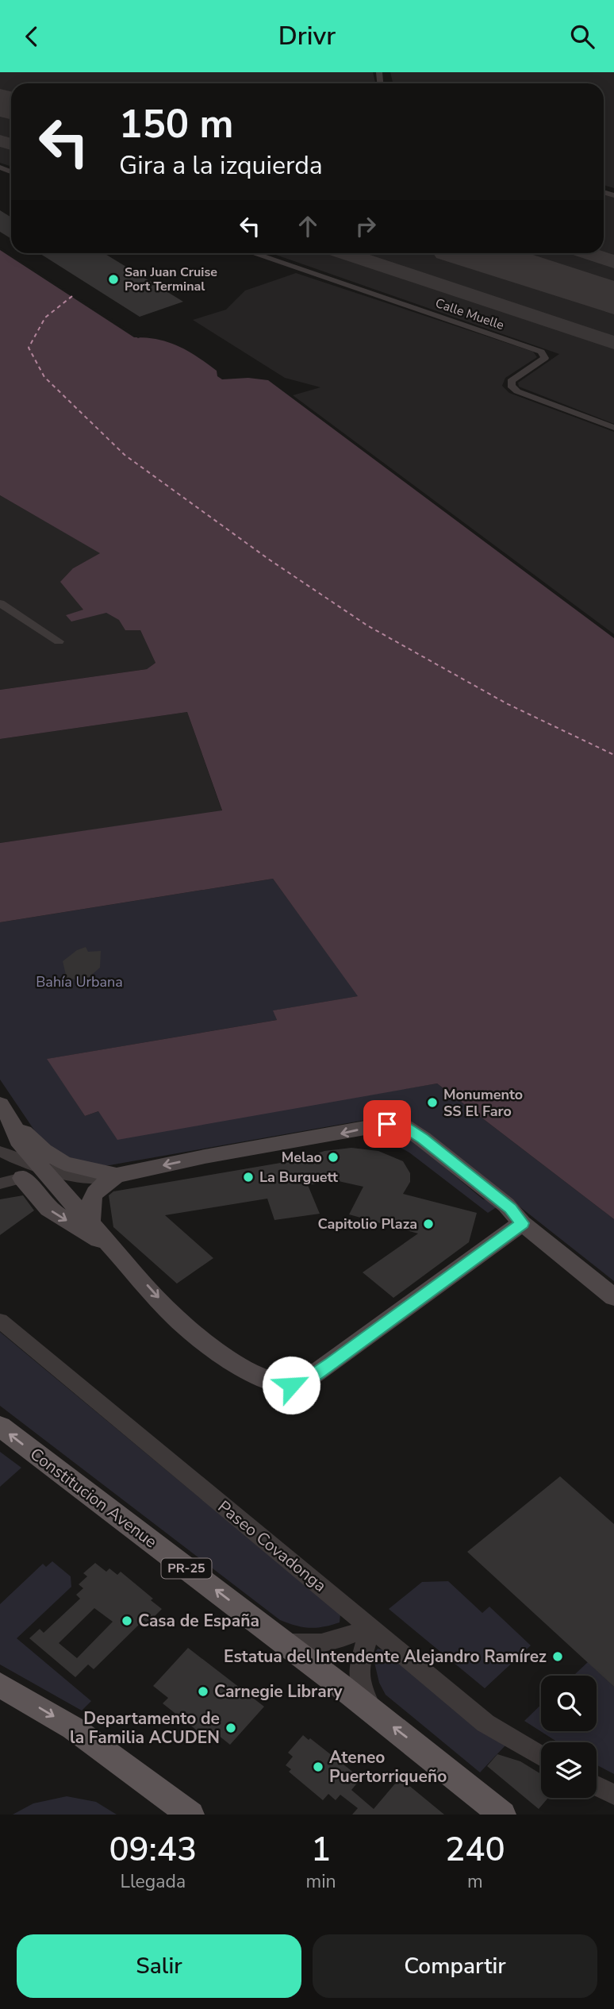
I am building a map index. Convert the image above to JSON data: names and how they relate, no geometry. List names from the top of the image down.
{
  "streets": {
    "main road": ["Constitucion Avenue", "PR-25"],
    "street": ["Calle Muelle", "Paseo Covadonga"]
  },
  "crossings": [
    ["Constitucion Avenue", "PR-25"]
  ],
  "one_way": ["Constitucion Avenue"],
  "parks": ["Bahía Urbana"],
  "places": [
    "San Juan Cruise Port Terminal",
    "Monumento SS El Faro",
    "Melao",
    "La Burguett",
    "Capitolio Plaza",
    "Casa de España",
    "Estatua del Intendente Alejandro Ramírez",
    "Carnegie Library",
    "Departamento de la Familia ACUDEN",
    "Ateneo Puertorriqueño"
  ],
  "page": {
    "header": "Drivr",
    "turn": ["150 m", "Gira a la izquierda"],
    "eta": [
      "09:43",
      "Llegada",
      "1",
      "min",
      "240",
      "m"
    ],
    "buttons": ["Salir", "Compartir"]
  }
}
